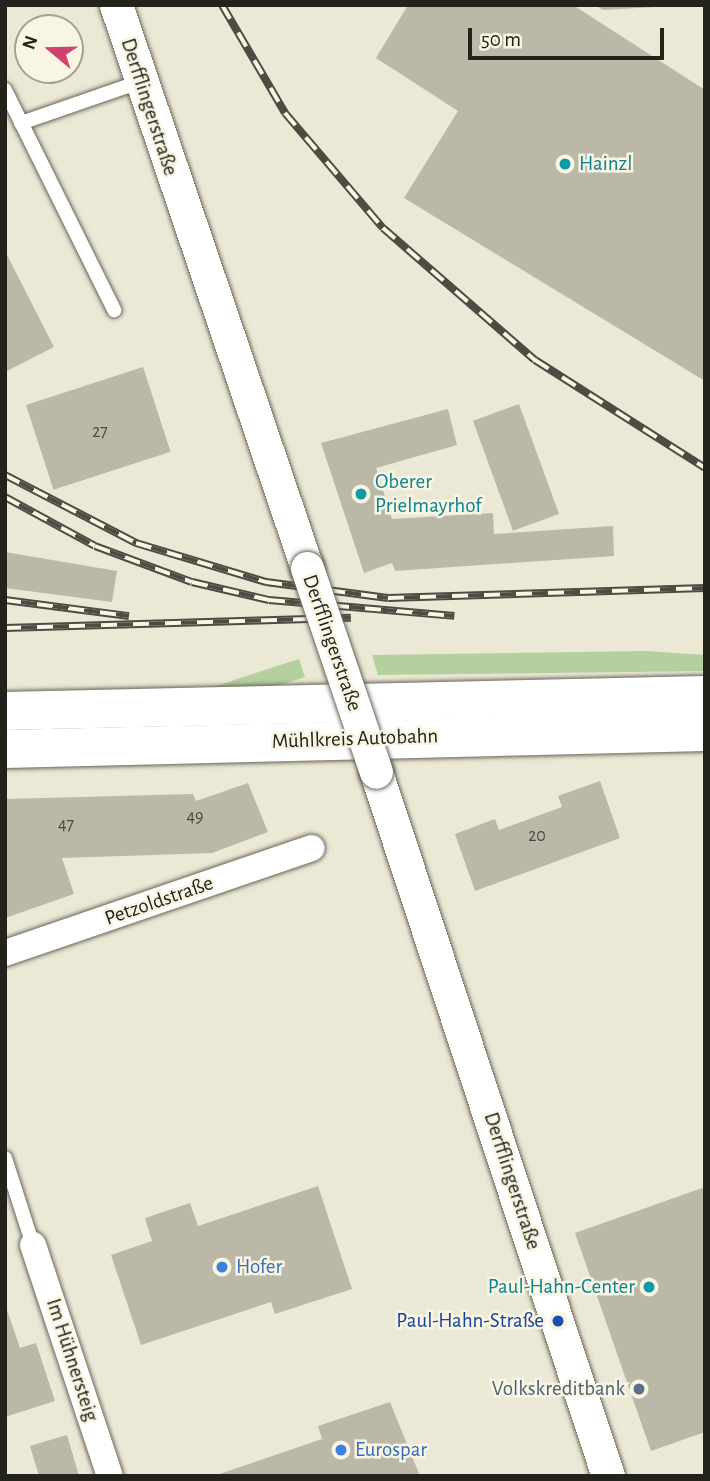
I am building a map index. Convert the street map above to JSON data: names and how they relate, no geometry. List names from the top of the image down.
{
  "streets": {
    "highway": ["Mühlkreis Autobahn"],
    "street": ["Derfflingerstraße", "Petzoldstraße", "Im Hühnersteig"]
  },
  "places": [
    "Hainzl",
    "Oberer Prielmayrhof",
    "Hofer",
    "Paul-Hahn-Center",
    "Paul-Hahn-Straße",
    "Volkskreditbank",
    "Eurospar"
  ],
  "house_numbers": [
    "27",
    "49",
    "47",
    "20"
  ],
  "scale_bar": "50 m",
  "north": "left"
}
